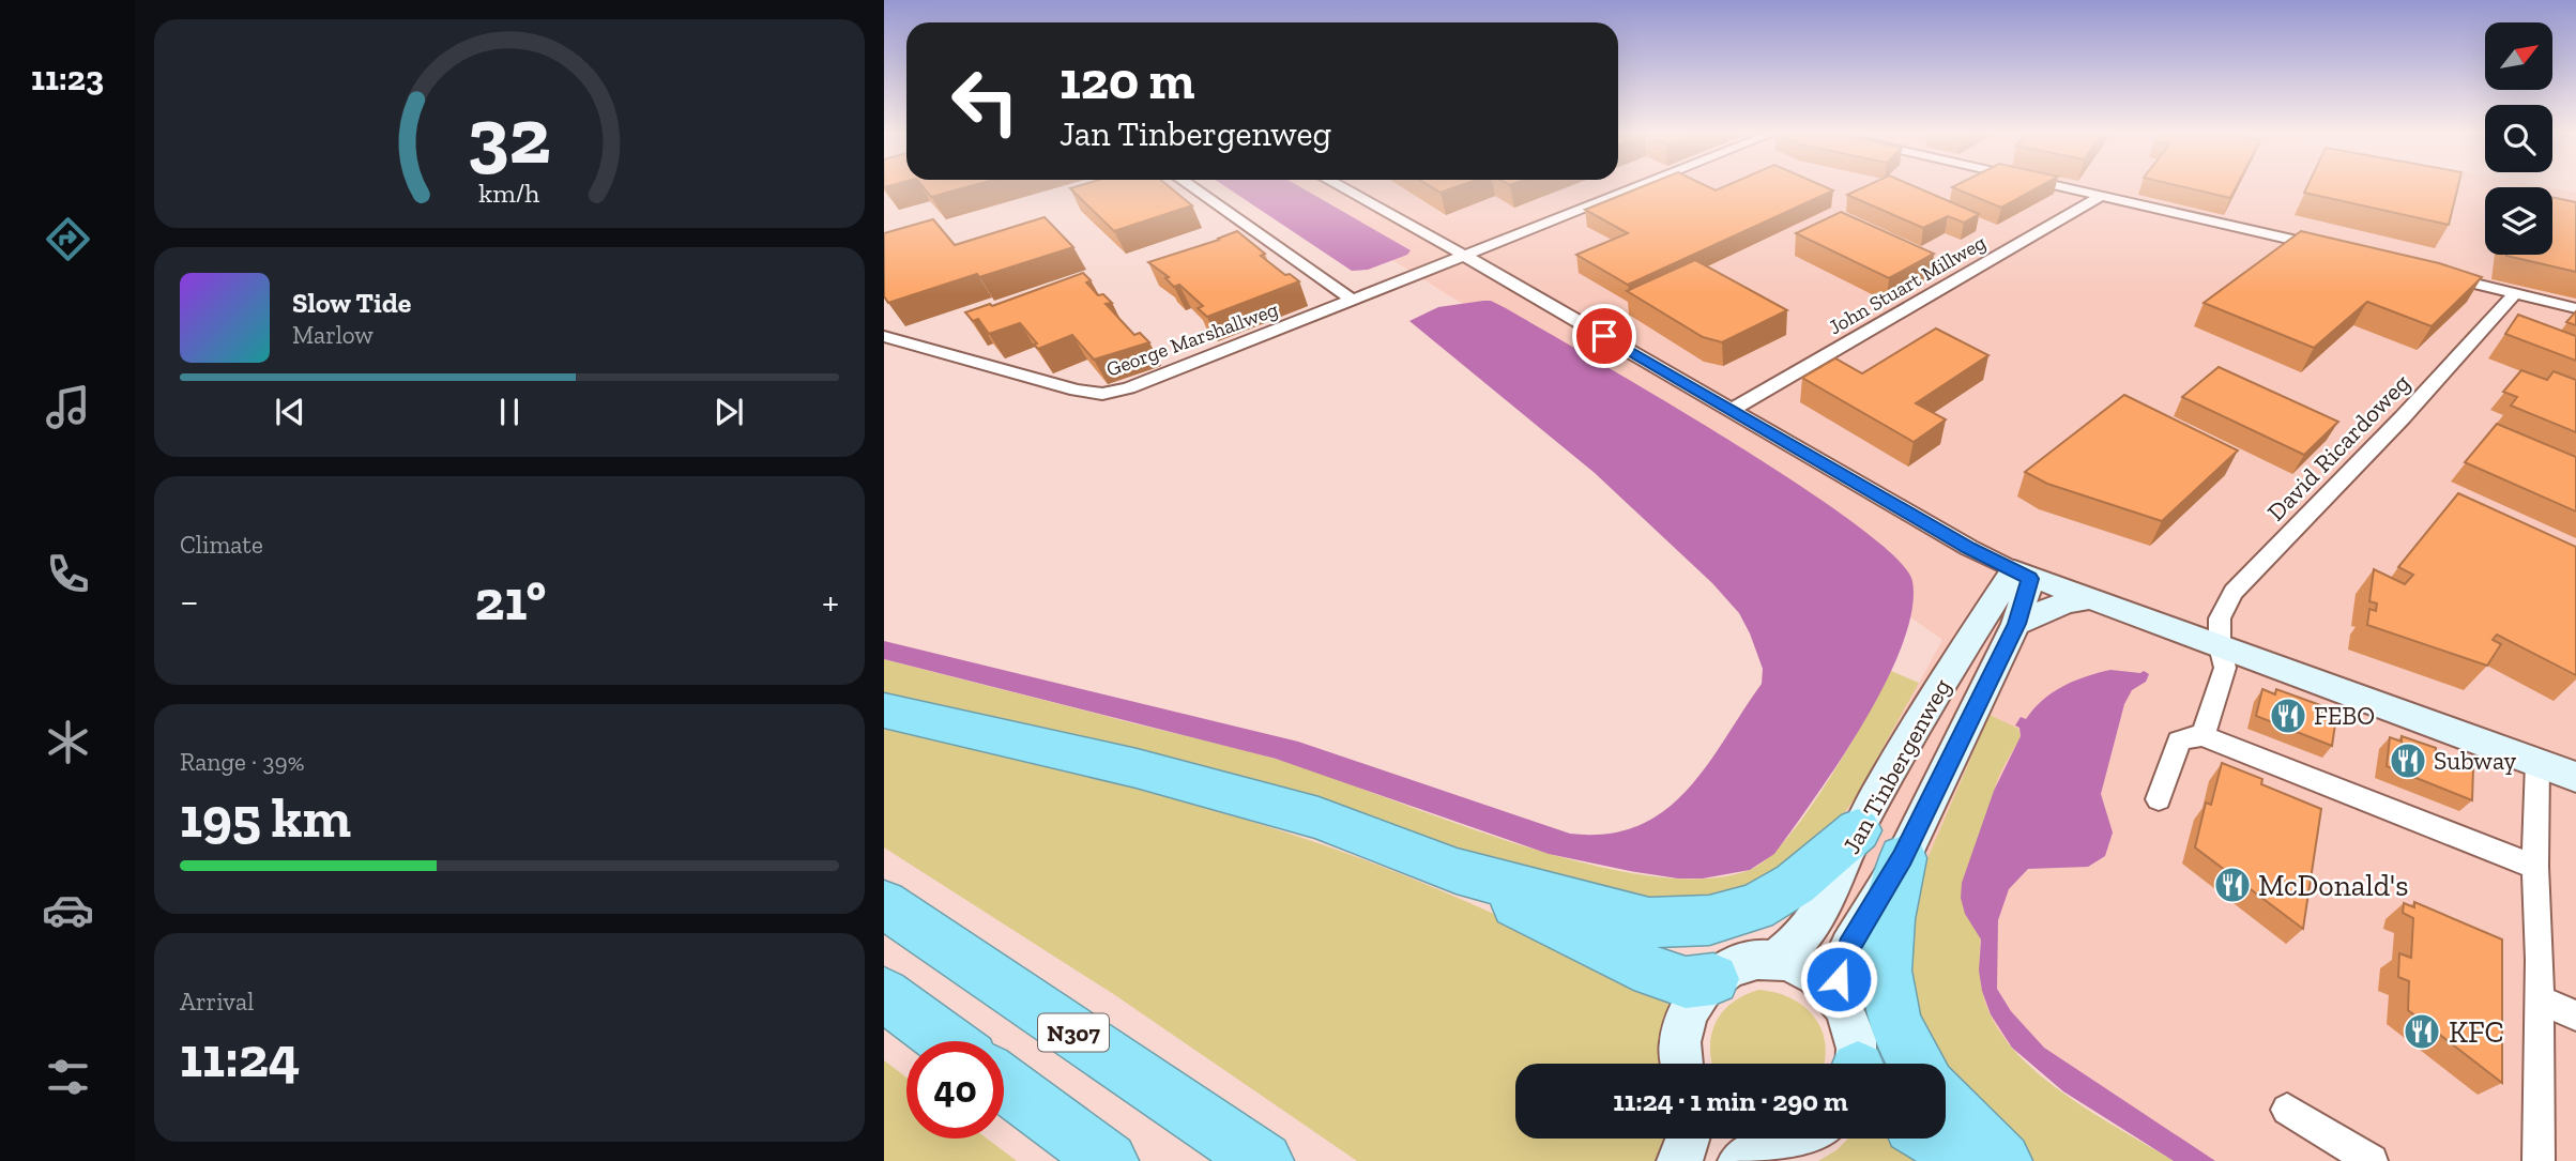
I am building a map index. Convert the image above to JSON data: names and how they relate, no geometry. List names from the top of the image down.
{
  "streets": {
    "highway": ["N307"],
    "street": [
      "John Stuart Millweg",
      "George Marshallweg",
      "David Ricardoweg",
      "Jan Tinbergenweg"
    ]
  },
  "places": {
    "restaurant": [
      "FEBO",
      "Subway",
      "McDonald's",
      "KFC"
    ]
  },
  "north": "top right",
  "page": {
    "tabs": "11:23",
    "turn": ["120 m", "Jan Tinbergenweg"],
    "song": ["Slow Tide", "Marlow"],
    "tile": [
      "Climate",
      ["Range · 39%", "195 km"],
      ["Arrival", "11:24"]
    ],
    "heat": ["−", "21°", "+"],
    "limit": "40",
    "trip": "11:24 · 1 min · 290 m",
    "gauge": ["32", "km/h"]
  }
}
